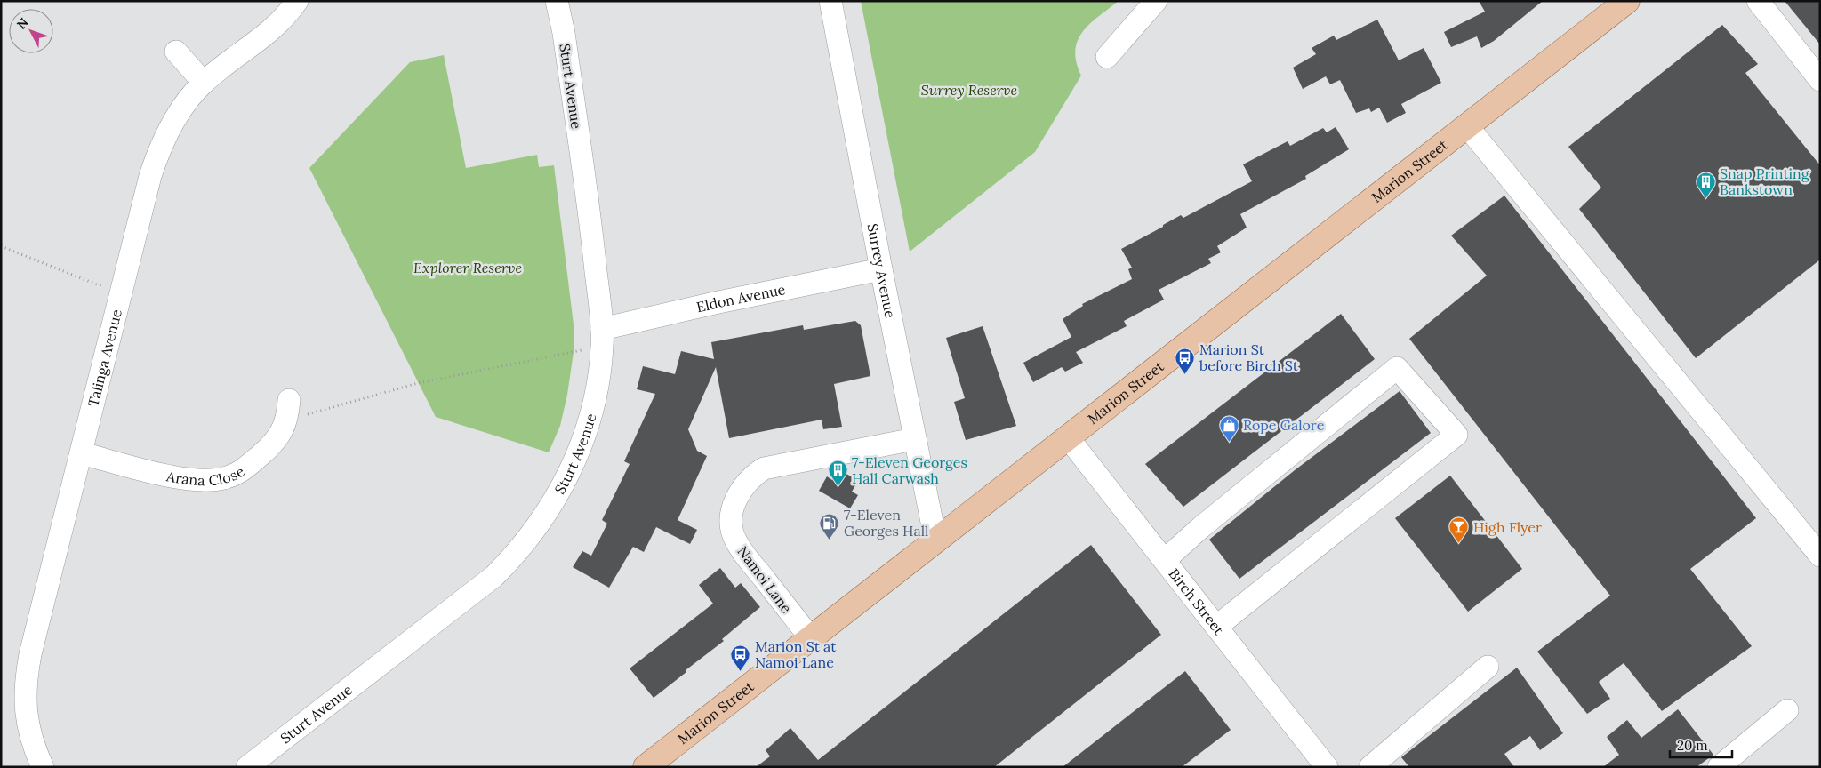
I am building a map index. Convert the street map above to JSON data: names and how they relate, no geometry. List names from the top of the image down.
{
  "streets": {
    "main road": ["Marion Street"],
    "street": [
      "Sturt Avenue",
      "Surrey Avenue",
      "Eldon Avenue",
      "Talinga Avenue",
      "Arana Close",
      "Namoi Lane",
      "Birch Street"
    ]
  },
  "crossings": [
    ["Sturt Avenue", "Eldon Avenue"],
    ["Marion Street", "Surrey Avenue"],
    ["Marion Street", "Namoi Lane"],
    ["Marion Street", "Birch Street"],
    ["Surrey Avenue", "Eldon Avenue"],
    ["Surrey Avenue", "Namoi Lane"],
    ["Talinga Avenue", "Arana Close"]
  ],
  "parks": ["Surrey Reserve", "Explorer Reserve"],
  "places": {
    "building": ["Snap Printing Bankstown", "7-Eleven Georges Hall Carwash"],
    "bus stop": ["Marion St before Birch St", "Marion St at Namoi Lane"],
    "shop": ["Rope Galore"],
    "fuel station": ["7-Eleven Georges Hall"],
    "bar": ["High Flyer"]
  },
  "scale_bar": "20 m",
  "north": "top left"
}
